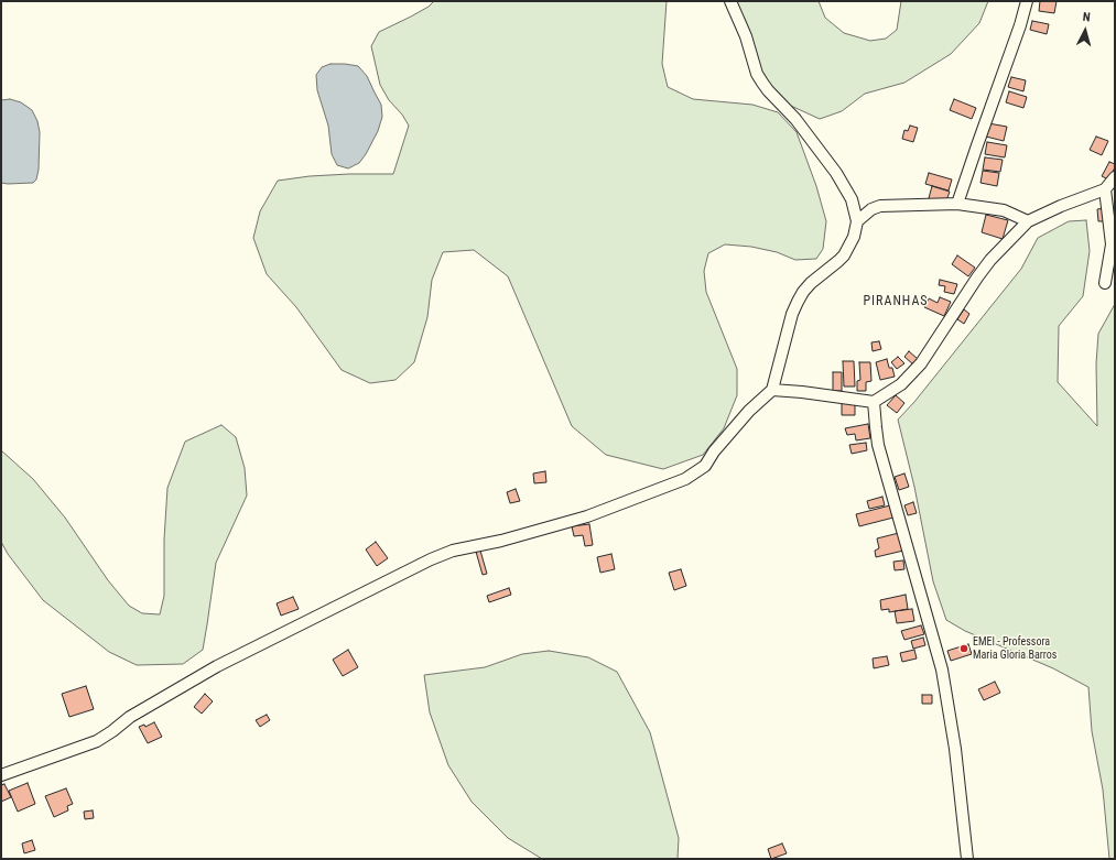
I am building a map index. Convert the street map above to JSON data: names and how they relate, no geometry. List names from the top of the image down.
{
  "districts": ["PIRANHAS"],
  "places": ["EMEI - Professora Maria Gloria Barros"],
  "north": "top"
}
